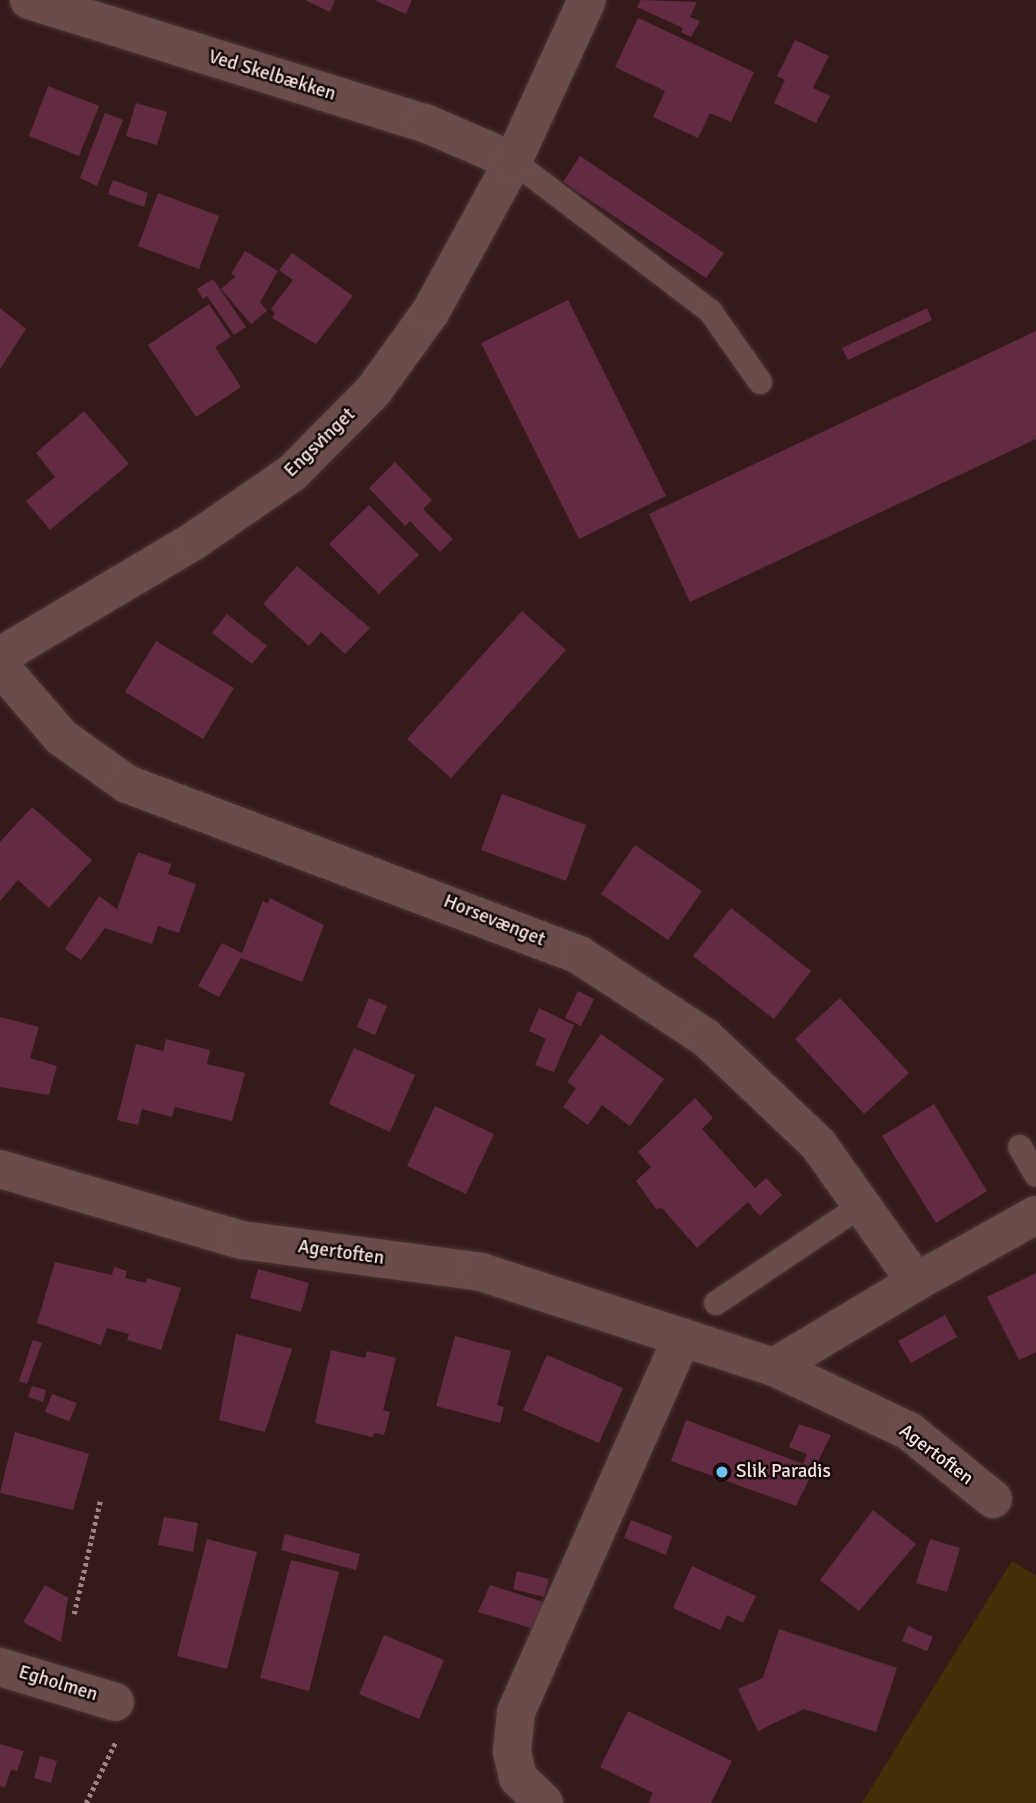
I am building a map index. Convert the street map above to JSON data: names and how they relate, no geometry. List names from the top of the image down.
{
  "streets": {
    "street": [
      "Ved Skelbækken",
      "Engsvinget",
      "Horsevænget",
      "Agertoften",
      "Egholmen"
    ]
  },
  "crossings": [
    ["Ved Skelbækken", "Engsvinget"]
  ],
  "places": ["Slik Paradis"]
}
